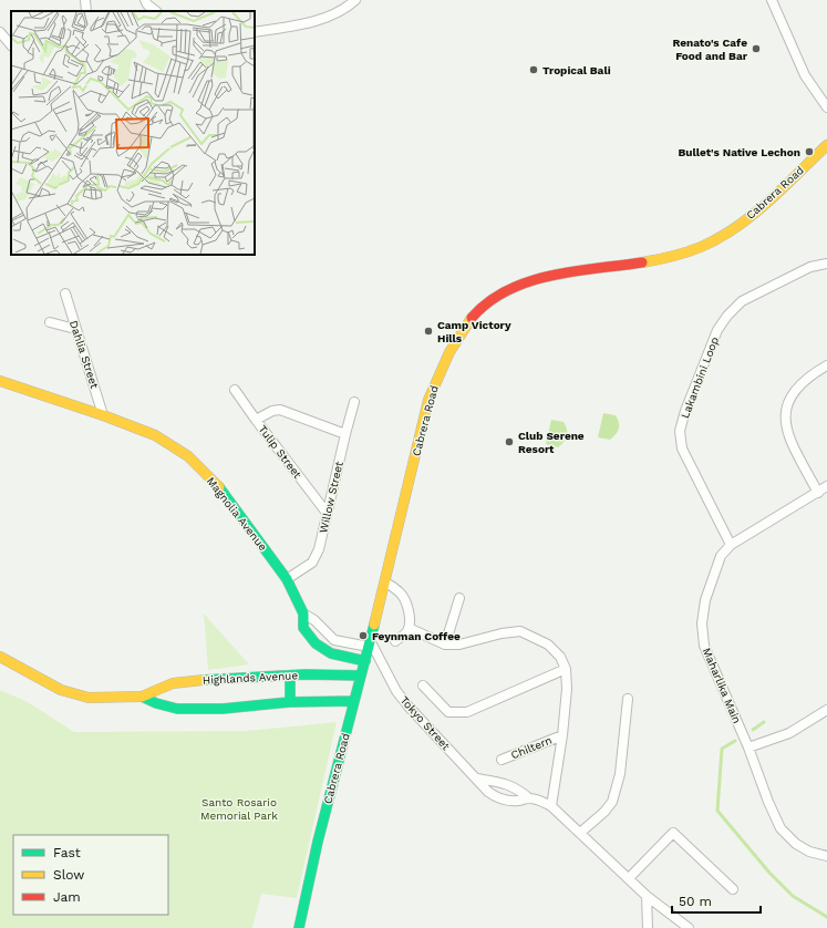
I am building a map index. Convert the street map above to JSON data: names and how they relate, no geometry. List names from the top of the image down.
{
  "streets": {
    "street": [
      "Cabrera Road",
      "Dahlia Street",
      "Lakambini Loop",
      "Tulip Street",
      "Willow Street",
      "Magnolia Avenue",
      "Highlands Avenue",
      "Maharlika Main",
      "Tokyo Street",
      "Chiltern"
    ]
  },
  "crossings": [
    ["Cabrera Road", "Magnolia Avenue"],
    ["Cabrera Road", "Highlands Avenue"],
    ["Cabrera Road", "Tokyo Street"],
    ["Dahlia Street", "Magnolia Avenue"],
    ["Lakambini Loop", "Maharlika Main"],
    ["Tulip Street", "Willow Street"],
    ["Willow Street", "Magnolia Avenue"]
  ],
  "parks": ["Santo Rosario Memorial Park"],
  "places": [
    "Renato's Cafe Food and Bar",
    "Tropical Bali",
    "Bullet's Native Lechon",
    "Camp Victory Hills",
    "Club Serene Resort",
    "Feynman Coffee"
  ],
  "legend": ["Fast", "Slow", "Jam"],
  "scale_bar": "50 m"
}
